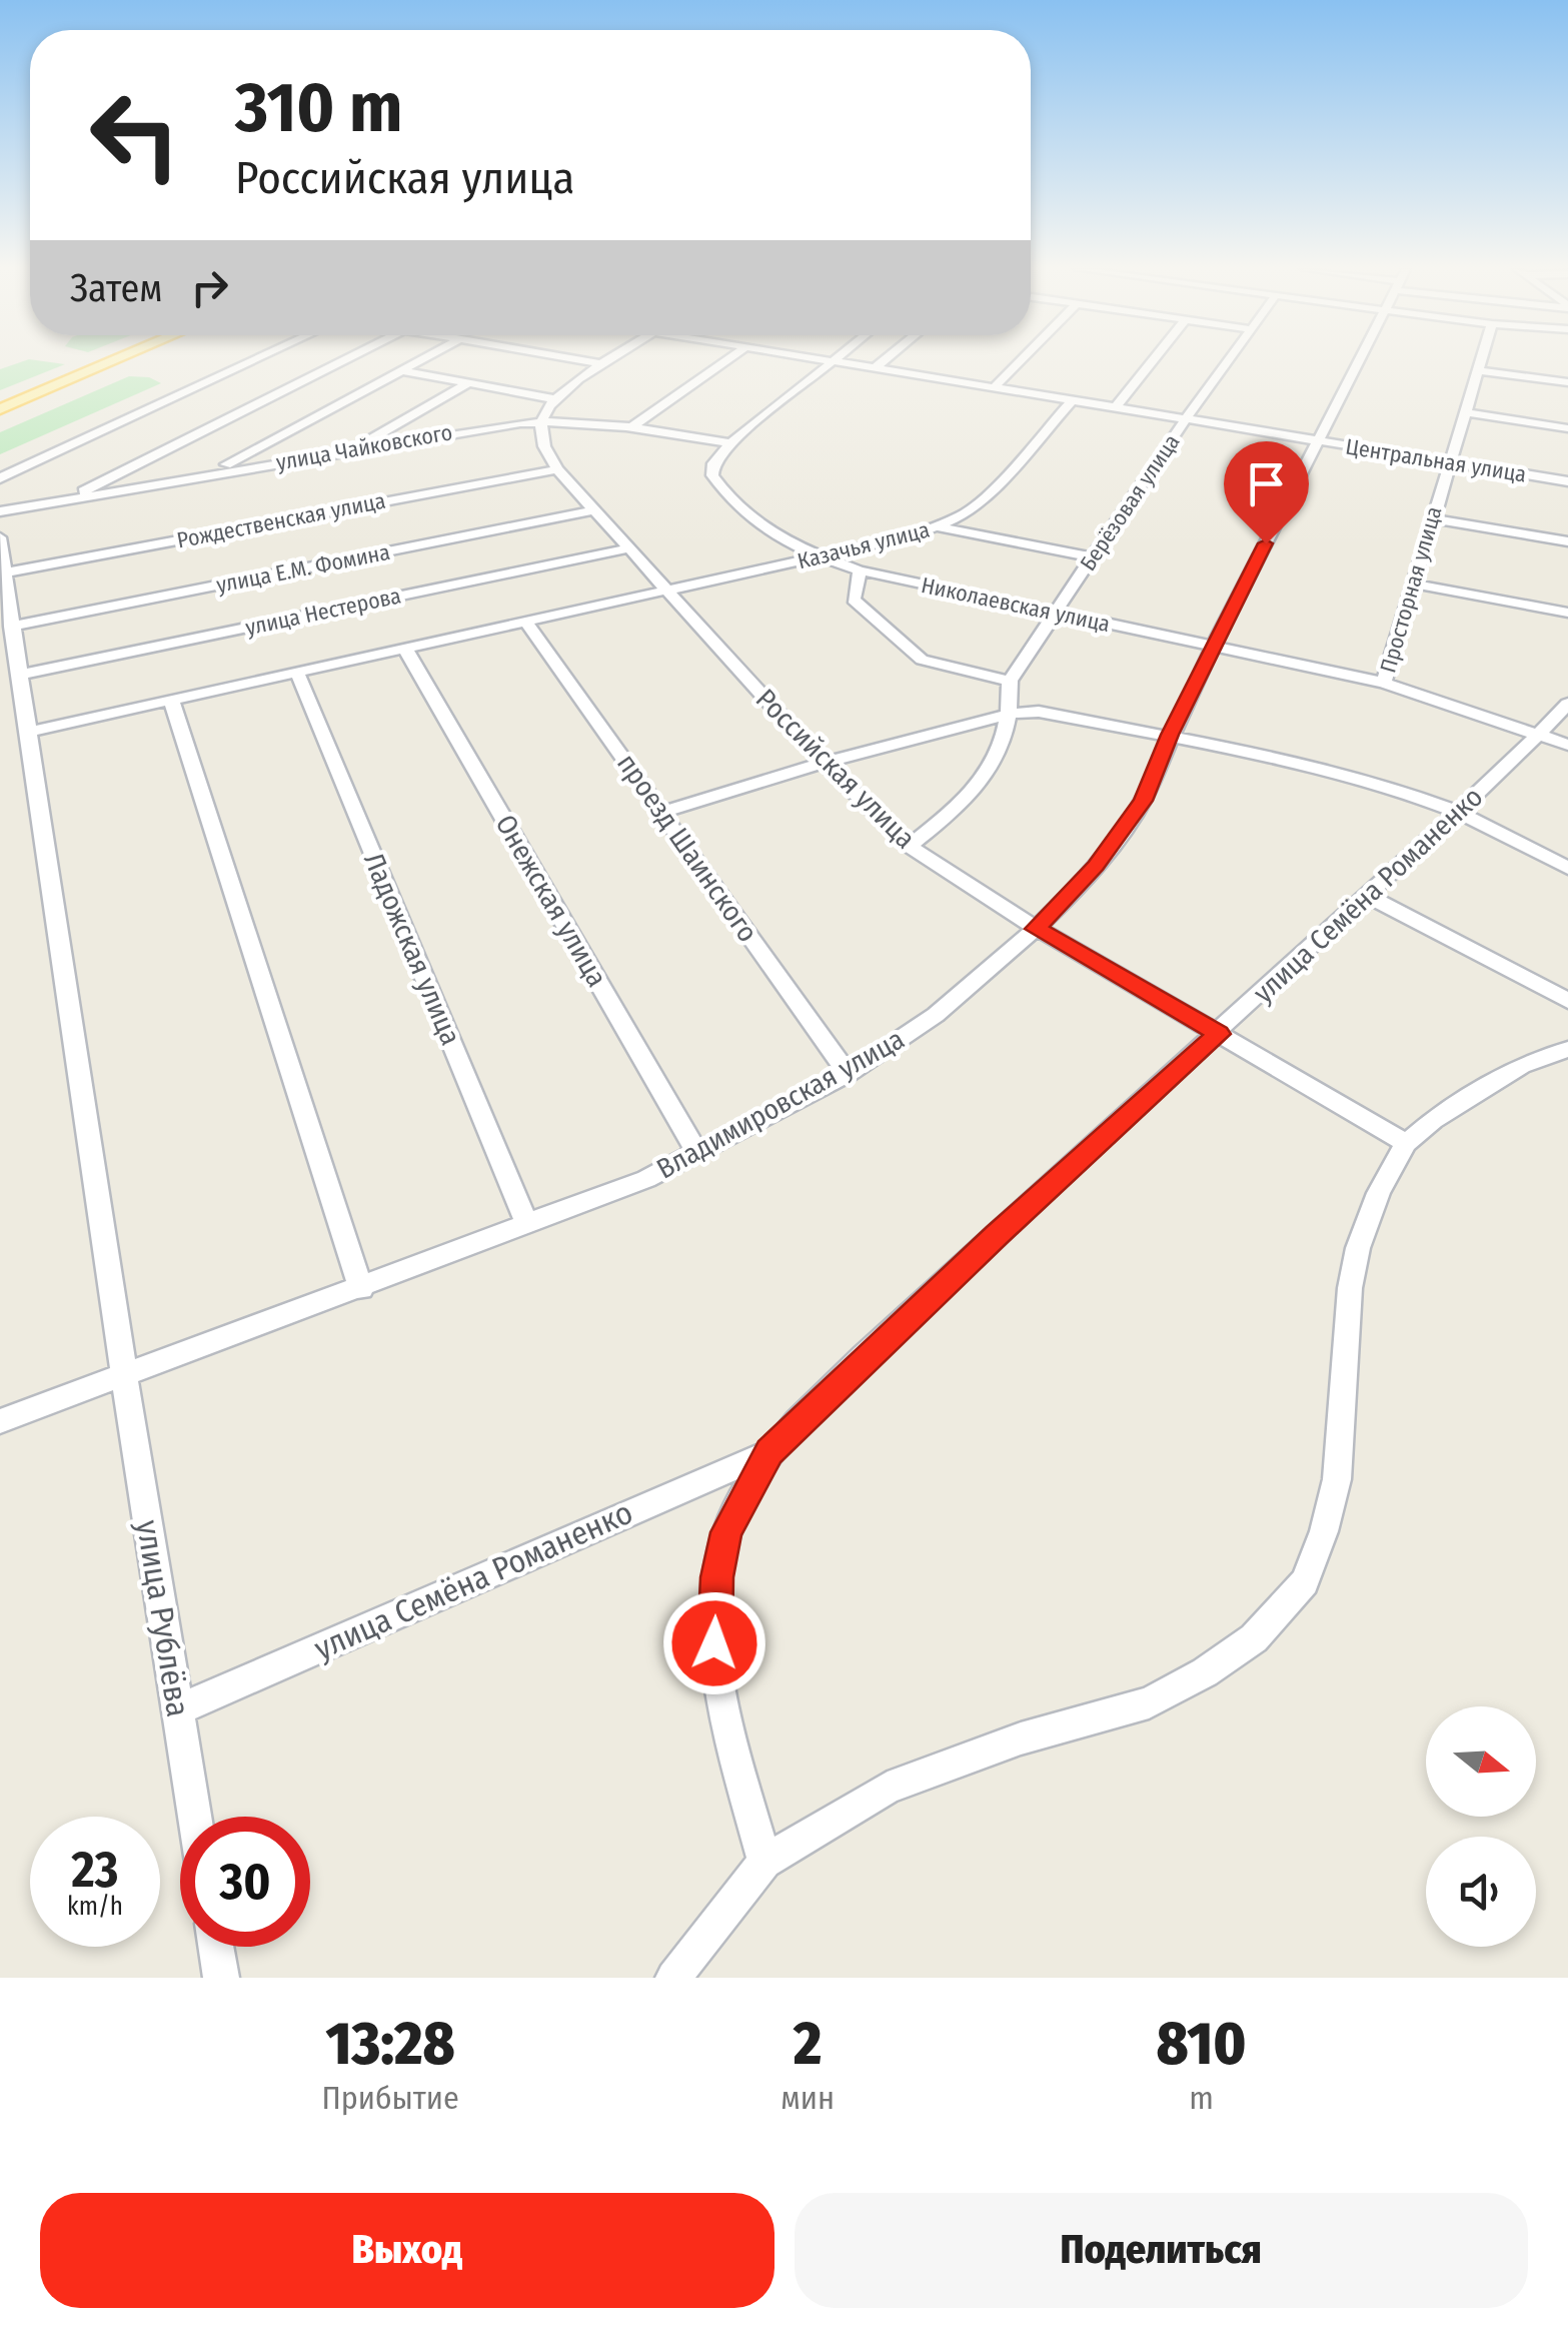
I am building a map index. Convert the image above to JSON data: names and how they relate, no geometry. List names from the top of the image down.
{
  "streets": {
    "street": [
      "улица Чайковского",
      "Центральная улица",
      "Берёзовая улица",
      "Рождественская улица",
      "Казачья улица",
      "улица Е.М. Фомина",
      "Просторная улица",
      "Николаевская улица",
      "улица Нестерова",
      "Российская улица",
      "проезд Шаинского",
      "улица Семёна Романенко",
      "Онежская улица",
      "Ладожская улица",
      "Владимировская улица",
      "улица Рублёва"
    ]
  },
  "crossings": [
    ["улица Чайковского", "Николаевская улица"],
    ["улица Чайковского", "Российская улица"],
    ["Центральная улица", "Берёзовая улица"],
    ["Центральная улица", "Казачья улица"],
    ["Центральная улица", "Просторная улица"],
    ["Центральная улица", "Владимировская улица"],
    ["Берёзовая улица", "Николаевская улица"],
    ["Рождественская улица", "Российская улица"],
    ["Рождественская улица", "улица Рублёва"],
    ["Казачья улица", "Николаевская улица"],
    ["Казачья улица", "Российская улица"],
    ["улица Е.М. Фомина", "Российская улица"],
    ["улица Е.М. Фомина", "улица Рублёва"],
    ["Просторная улица", "Николаевская улица"],
    ["Николаевская улица", "улица Семёна Романенко"],
    ["Николаевская улица", "Владимировская улица"],
    ["улица Нестерова", "Российская улица"],
    ["улица Нестерова", "улица Рублёва"],
    ["Российская улица", "улица Семёна Романенко"],
    ["Российская улица", "Владимировская улица"],
    ["проезд Шаинского", "Владимировская улица"],
    ["улица Семёна Романенко", "улица Рублёва"],
    ["Онежская улица", "Владимировская улица"],
    ["Ладожская улица", "Владимировская улица"],
    ["Владимировская улица", "улица Рублёва"]
  ],
  "north": "right",
  "page": {
    "turn": ["310 m", "Российская улица"],
    "then": "Затем",
    "speed": "23 km/h",
    "limit": "30",
    "eta": [
      "13:28",
      "Прибытие",
      "2",
      "мин",
      "810",
      "m"
    ],
    "buttons": ["Выход", "Поделиться"]
  }
}
